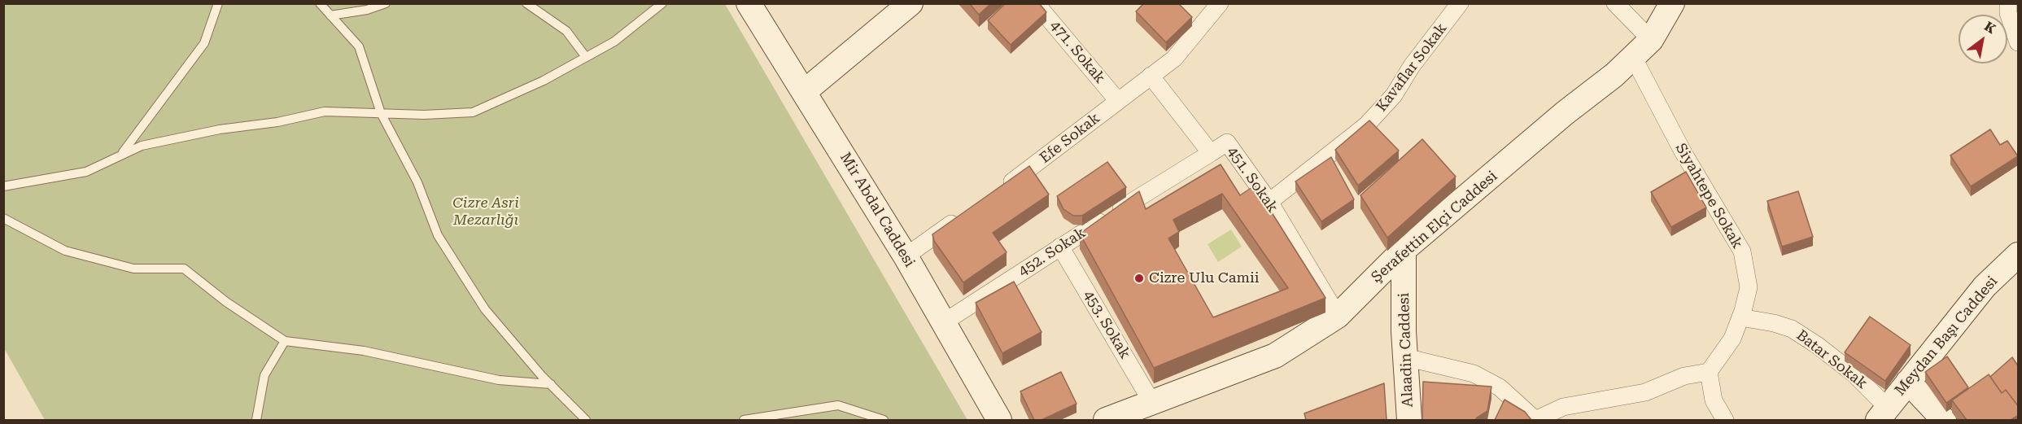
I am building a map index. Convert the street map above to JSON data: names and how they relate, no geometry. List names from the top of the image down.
{
  "streets": {
    "street": [
      "471. Sokak",
      "Kavaflar Sokak",
      "Efe Sokak",
      "451. Sokak",
      "Siyahtepe Sokak",
      "Mir Abdal Caddesi",
      "Şerafettin Elçi Caddesi",
      "452. Sokak",
      "453. Sokak",
      "Meydan Başı Caddesi",
      "Alaadin Caddesi",
      "Batar Sokak"
    ]
  },
  "crossings": [
    ["471. Sokak", "Efe Sokak"],
    ["Kavaflar Sokak", "451. Sokak"],
    ["Efe Sokak", "451. Sokak"],
    ["451. Sokak", "Şerafettin Elçi Caddesi"],
    ["451. Sokak", "452. Sokak"],
    ["Siyahtepe Sokak", "Şerafettin Elçi Caddesi"],
    ["Siyahtepe Sokak", "Batar Sokak"],
    ["Mir Abdal Caddesi", "452. Sokak"],
    ["Şerafettin Elçi Caddesi", "453. Sokak"],
    ["Şerafettin Elçi Caddesi", "Alaadin Caddesi"],
    ["452. Sokak", "453. Sokak"],
    ["Meydan Başı Caddesi", "Batar Sokak"]
  ],
  "parks": ["Cizre Asri Mezarlığı"],
  "places": ["Cizre Ulu Camii"],
  "north": "top right"
}
